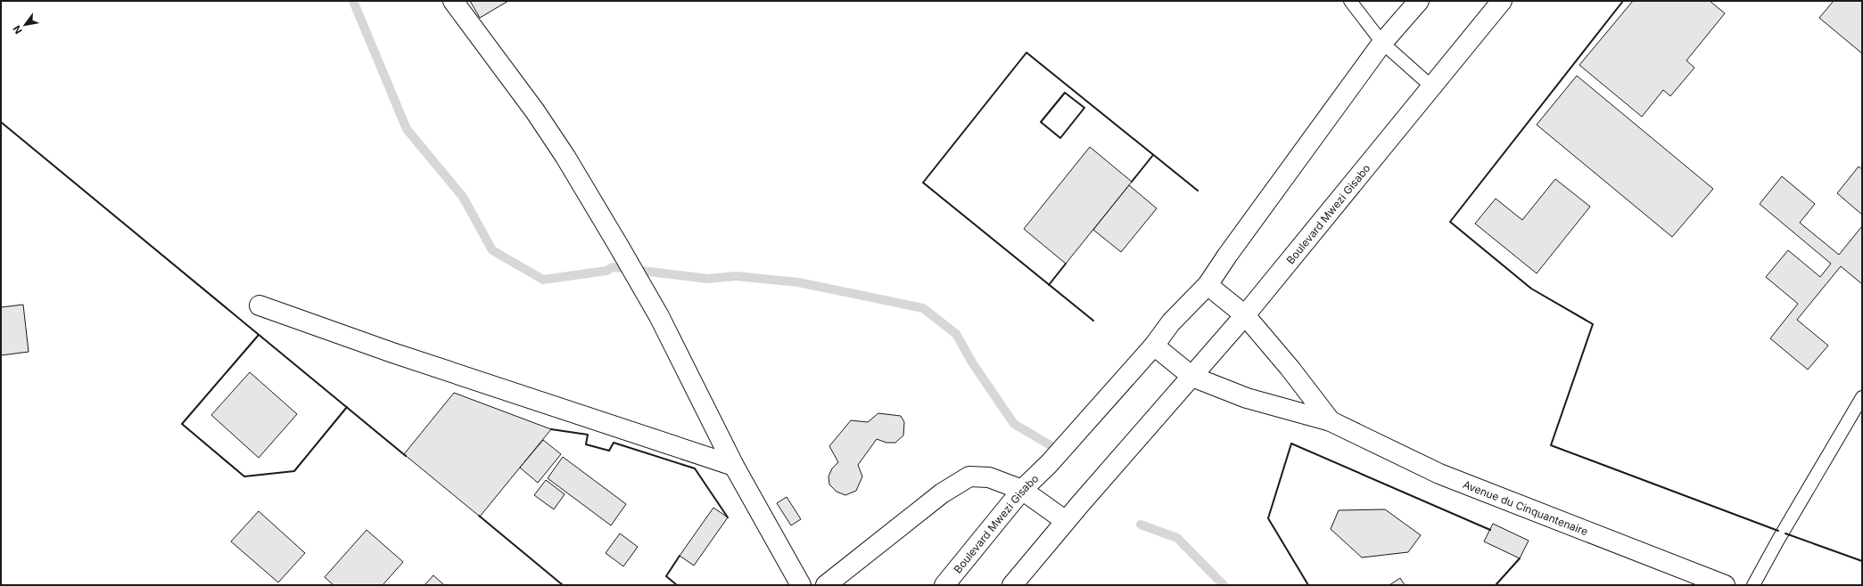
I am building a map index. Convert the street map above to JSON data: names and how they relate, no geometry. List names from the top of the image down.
{
  "streets": {
    "street": ["Boulevard Mwezi Gisabo", "Avenue du Cinquantenaire"]
  },
  "crossings": [
    ["Boulevard Mwezi Gisabo", "Avenue du Cinquantenaire"]
  ],
  "north": "bottom left"
}
